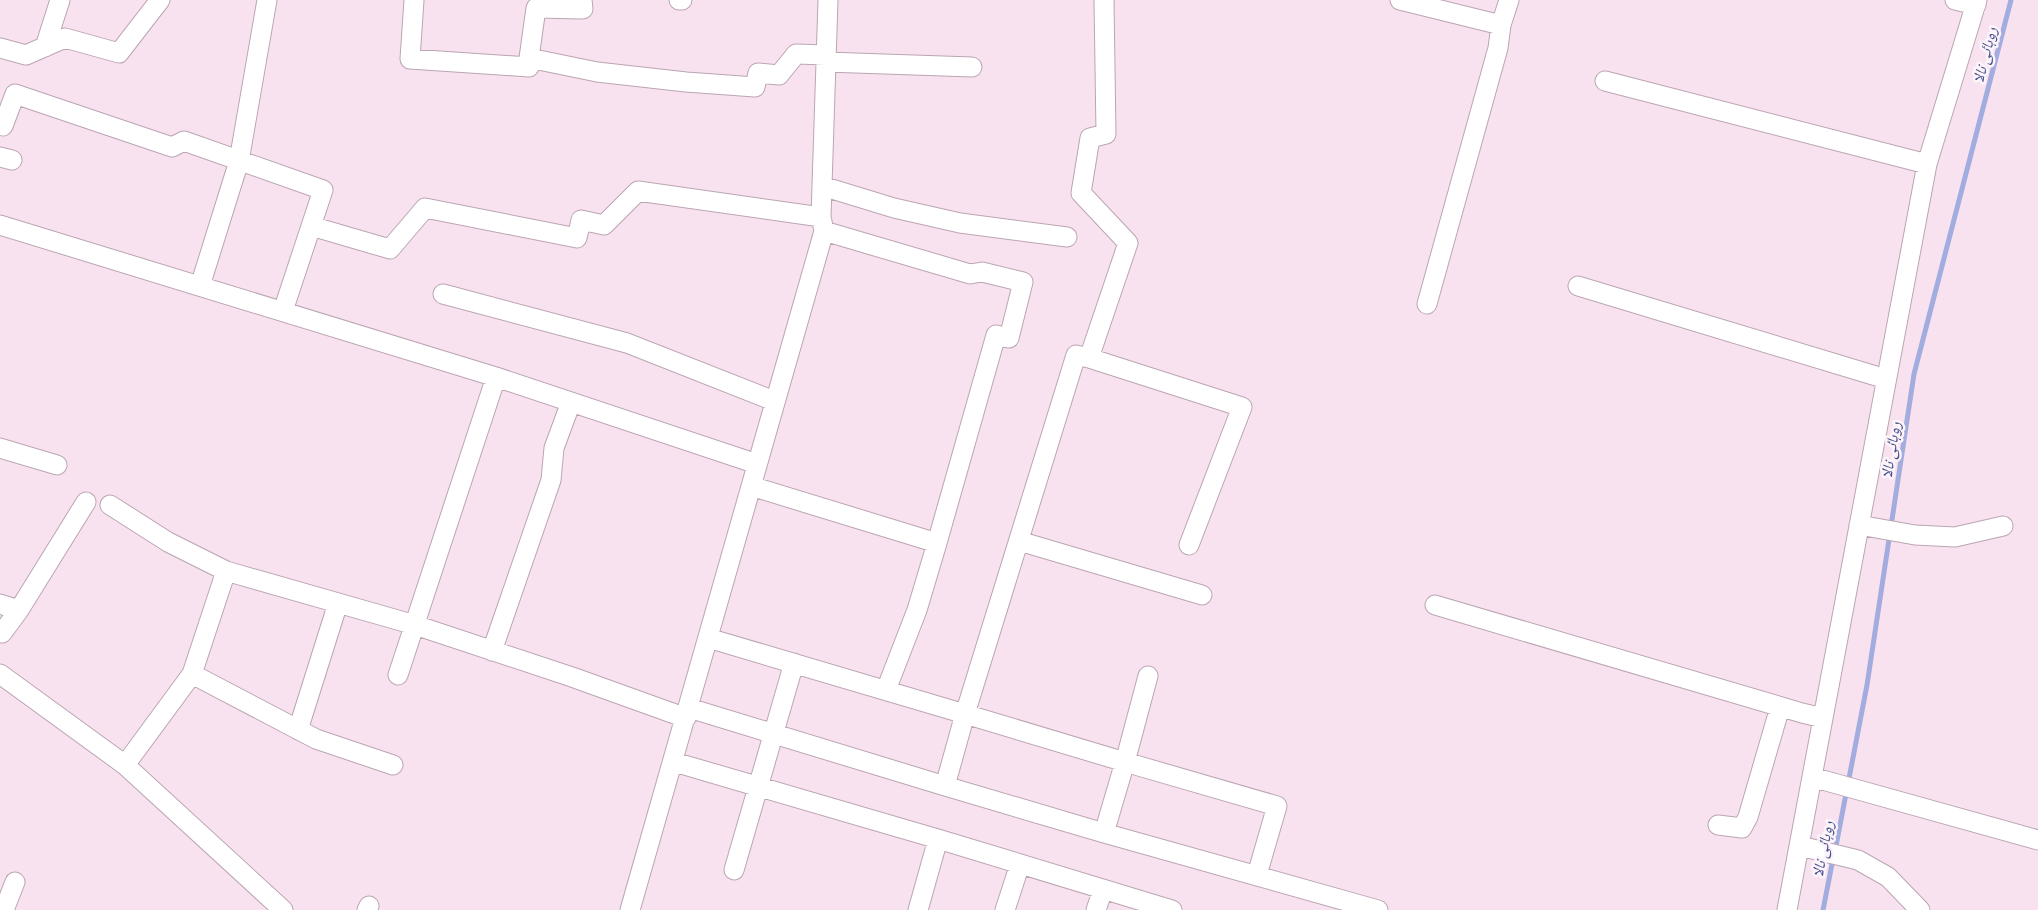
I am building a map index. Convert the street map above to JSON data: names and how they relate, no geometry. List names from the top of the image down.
{
  "water": ["روہائی نالا"]
}
